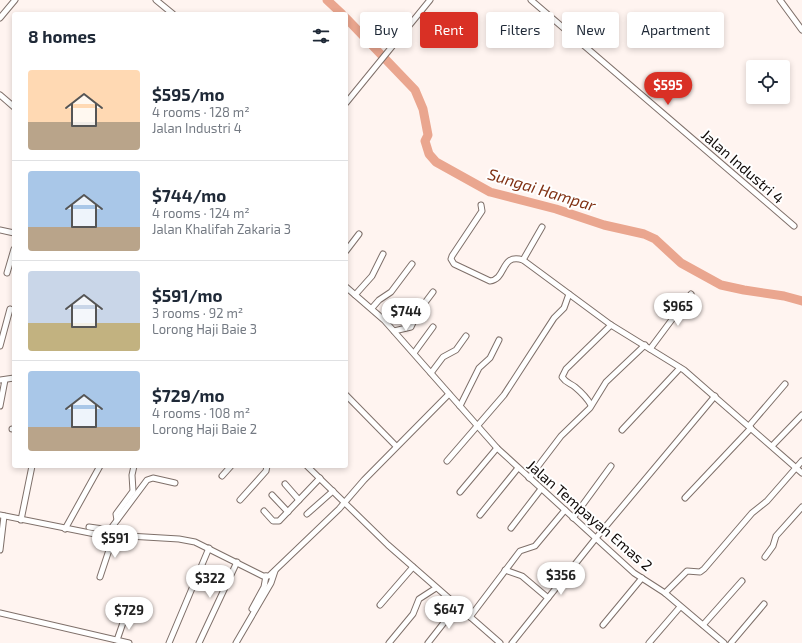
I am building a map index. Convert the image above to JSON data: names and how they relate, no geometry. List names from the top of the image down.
{
  "streets": {
    "street": ["Jalan Industri 4", "Jalan Tempayan Emas 2"]
  },
  "water": ["Sungai Hampar"],
  "page": {
    "chip": [
      "Buy",
      "Rent",
      "Filters",
      "New",
      "Apartment"
    ],
    "heading": "8 homes",
    "list": [
      {
        "name": "$595/mo",
        "note": "4 rooms · 128 m² · Jalan Industri 4"
      },
      {
        "name": "$744/mo",
        "note": "4 rooms · 124 m² · Jalan Khalifah Zakaria 3"
      },
      {
        "name": "$591/mo",
        "note": "3 rooms · 92 m² · Lorong Haji Baie 3"
      },
      {
        "name": "$729/mo",
        "note": "4 rooms · 108 m² · Lorong Haji Baie 2"
      }
    ],
    "price": [
      "$595",
      "$965",
      "$744",
      "$591",
      "$356",
      "$322",
      "$647",
      "$729"
    ]
  }
}
